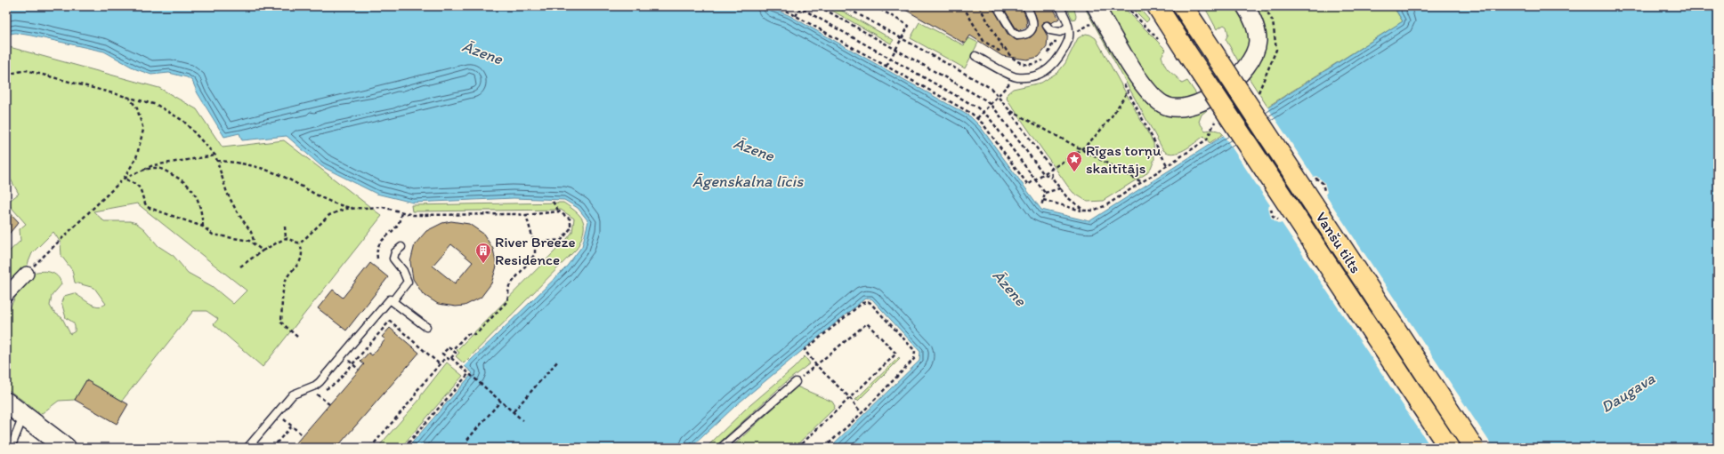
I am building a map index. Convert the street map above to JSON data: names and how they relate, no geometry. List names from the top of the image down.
{
  "streets": {
    "main road": ["Vanšu tilts"]
  },
  "water": ["Āzene", "Āgenskalna līcis", "Daugava"],
  "places": {
    "place": ["Rīgas torņu skaitītājs"],
    "building": ["River Breeze Residence"]
  }
}
